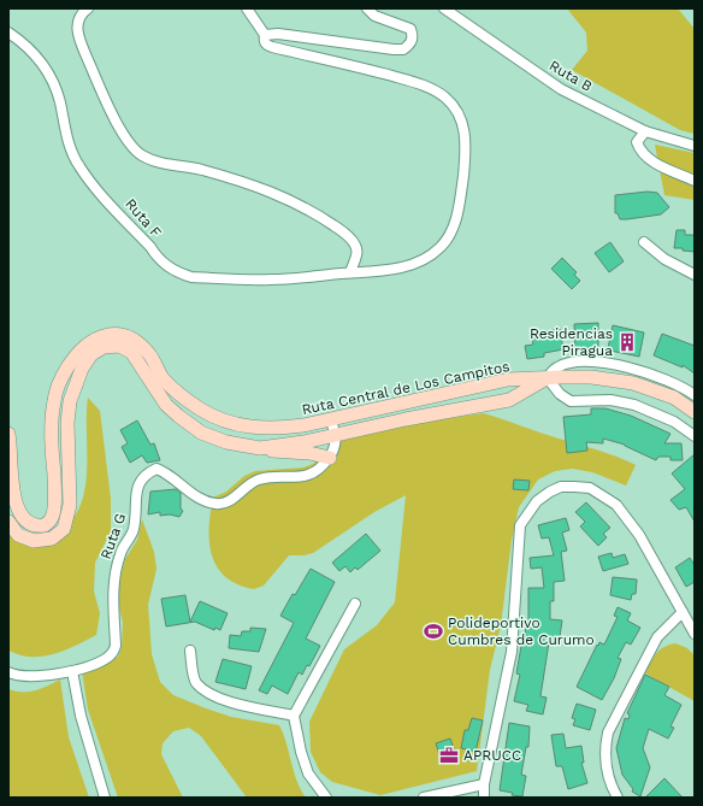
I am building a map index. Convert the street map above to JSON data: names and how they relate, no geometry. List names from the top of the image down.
{
  "streets": {
    "main road": ["Ruta Central de Los Campitos"],
    "street": ["Ruta B", "Ruta F", "Ruta G"]
  },
  "places": {
    "building": ["Residencias Piragua"],
    "sports": ["Polideportivo Cumbres de Curumo"],
    "office": ["APRUCC"]
  }
}
